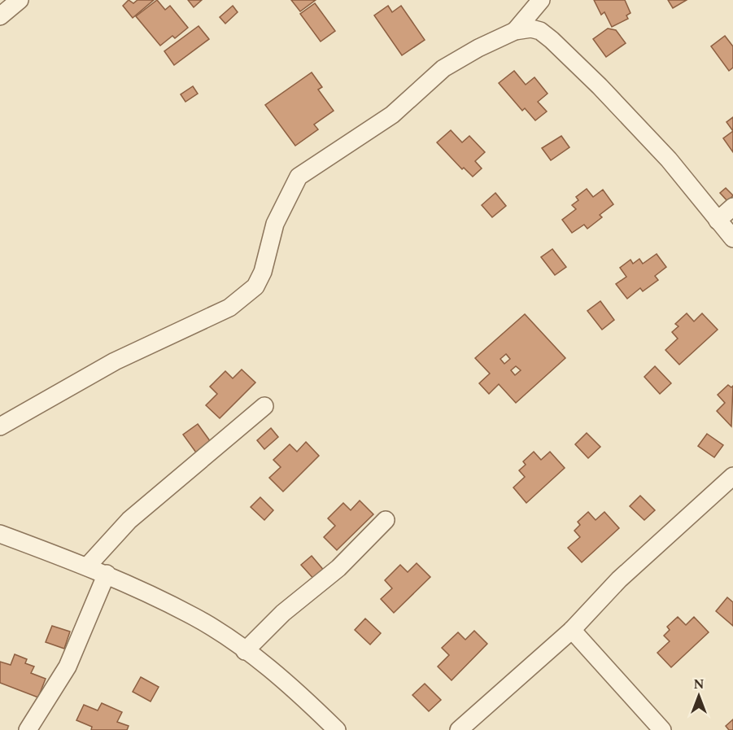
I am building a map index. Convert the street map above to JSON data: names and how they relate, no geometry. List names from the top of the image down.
{
  "north": "top"
}
